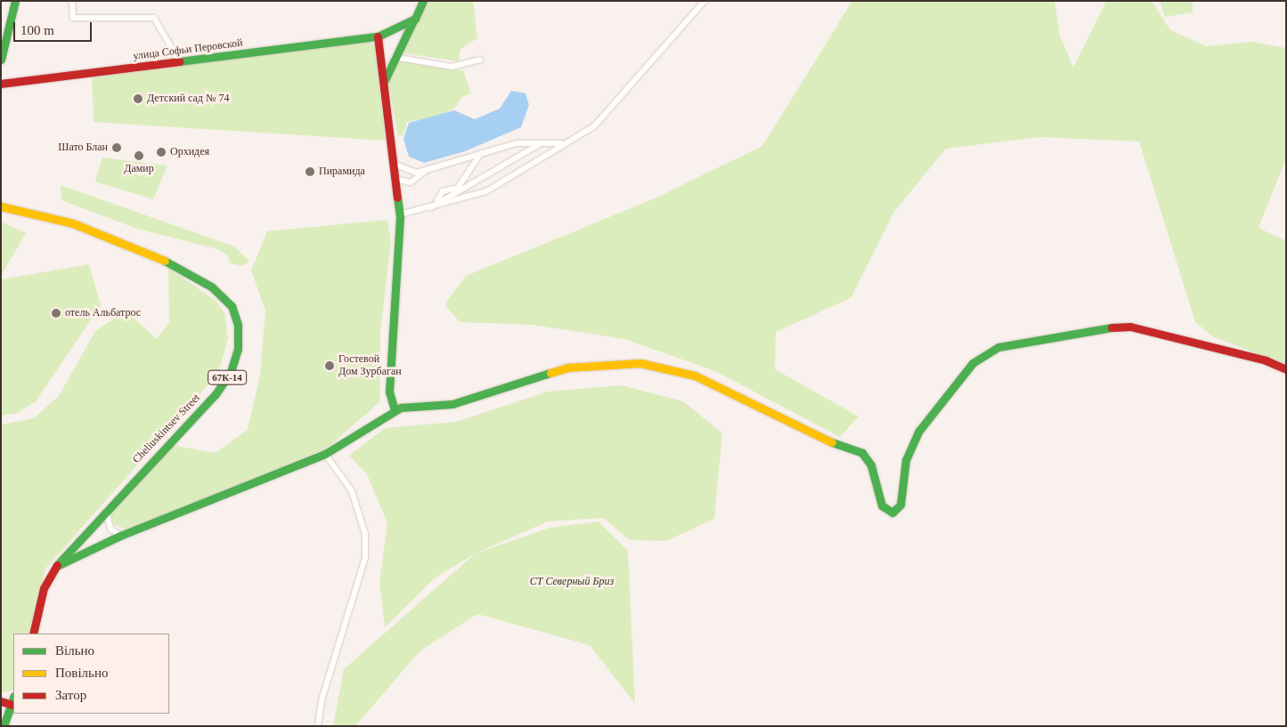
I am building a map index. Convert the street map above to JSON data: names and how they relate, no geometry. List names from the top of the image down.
{
  "streets": {
    "main road": ["улица Софьи Перовской", "67К-14", "Cheliuskintsev Street"]
  },
  "parks": ["СТ Северный Бриз"],
  "places": [
    "Детский сад № 74",
    "Шато Блан",
    "Орхидея",
    "Дамир",
    "Пирамида",
    "отель Альбатрос",
    "Гостевой Дом Зурбаган"
  ],
  "legend": ["Вільно", "Повільно", "Затор"],
  "scale_bar": "100 m"
}
